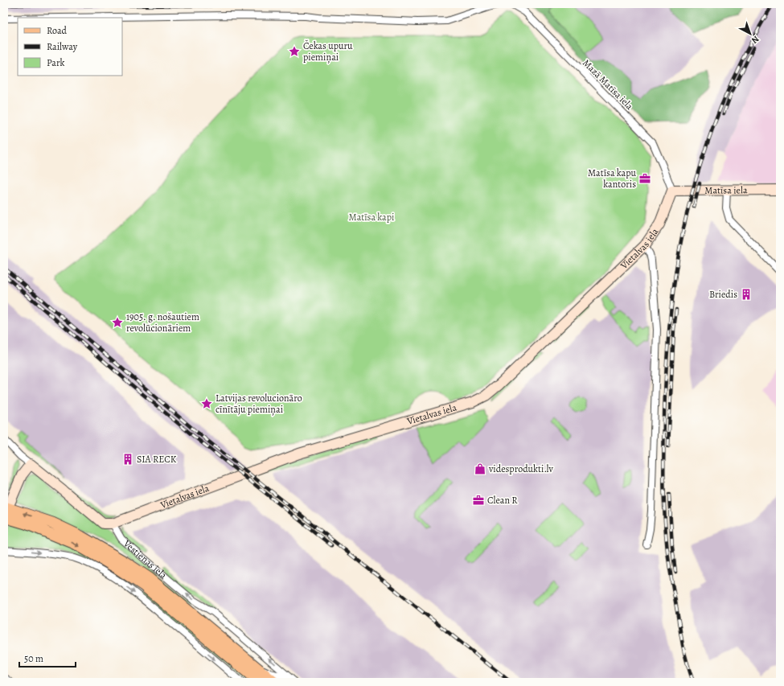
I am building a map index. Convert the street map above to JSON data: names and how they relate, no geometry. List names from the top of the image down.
{
  "streets": {
    "main road": ["Vestienas iela"],
    "street": ["Mazā Matīsa iela", "Matīsa iela", "Vietalvas iela"]
  },
  "crossings": [
    ["Mazā Matīsa iela", "Matīsa iela"],
    ["Mazā Matīsa iela", "Vietalvas iela"],
    ["Matīsa iela", "Vietalvas iela"],
    ["Vietalvas iela", "Vestienas iela"]
  ],
  "parks": ["Matīsa kapi"],
  "places": {
    "place": ["Čekas upuru piemiņai", "1905. g. nošautiem revolūcionāriem", "Latvijas revolucionāro cīnītāju piemiņai"],
    "office": ["Matīsa kapu kantoris", "Clean R"],
    "building": ["Briedis", "SIA RECK"],
    "shop": ["videsprodukti.lv"]
  },
  "legend": ["Road", "Railway", "Park"],
  "scale_bar": "50 m",
  "north": "bottom right"
}
